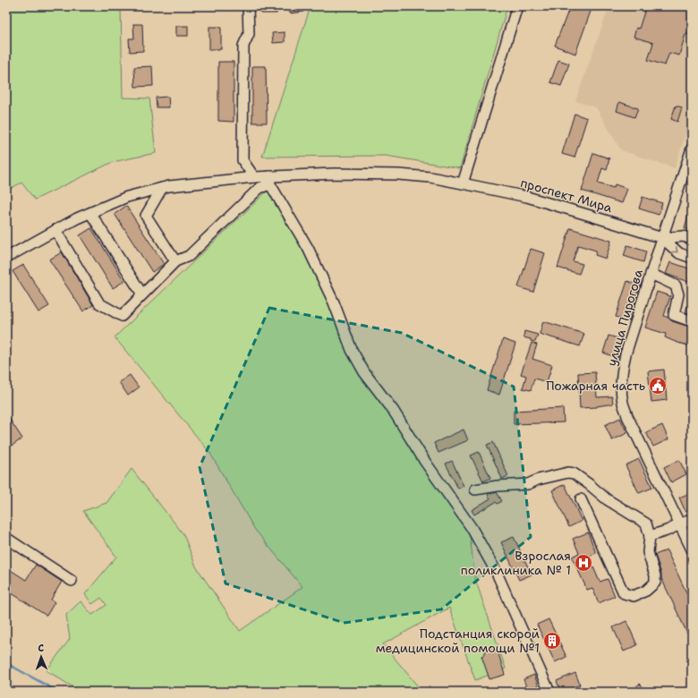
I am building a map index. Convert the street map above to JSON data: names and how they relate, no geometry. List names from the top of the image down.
{
  "streets": {
    "street": ["проспект Мира", "улица Пирогова"]
  },
  "crossings": [
    ["проспект Мира", "улица Пирогова"]
  ],
  "places": {
    "public building": ["Пожарная часть"],
    "hospital": ["Взрослая поликлиника № 1"],
    "building": ["Подстанция скорой медицинской помощи №1"]
  },
  "north": "top"
}
